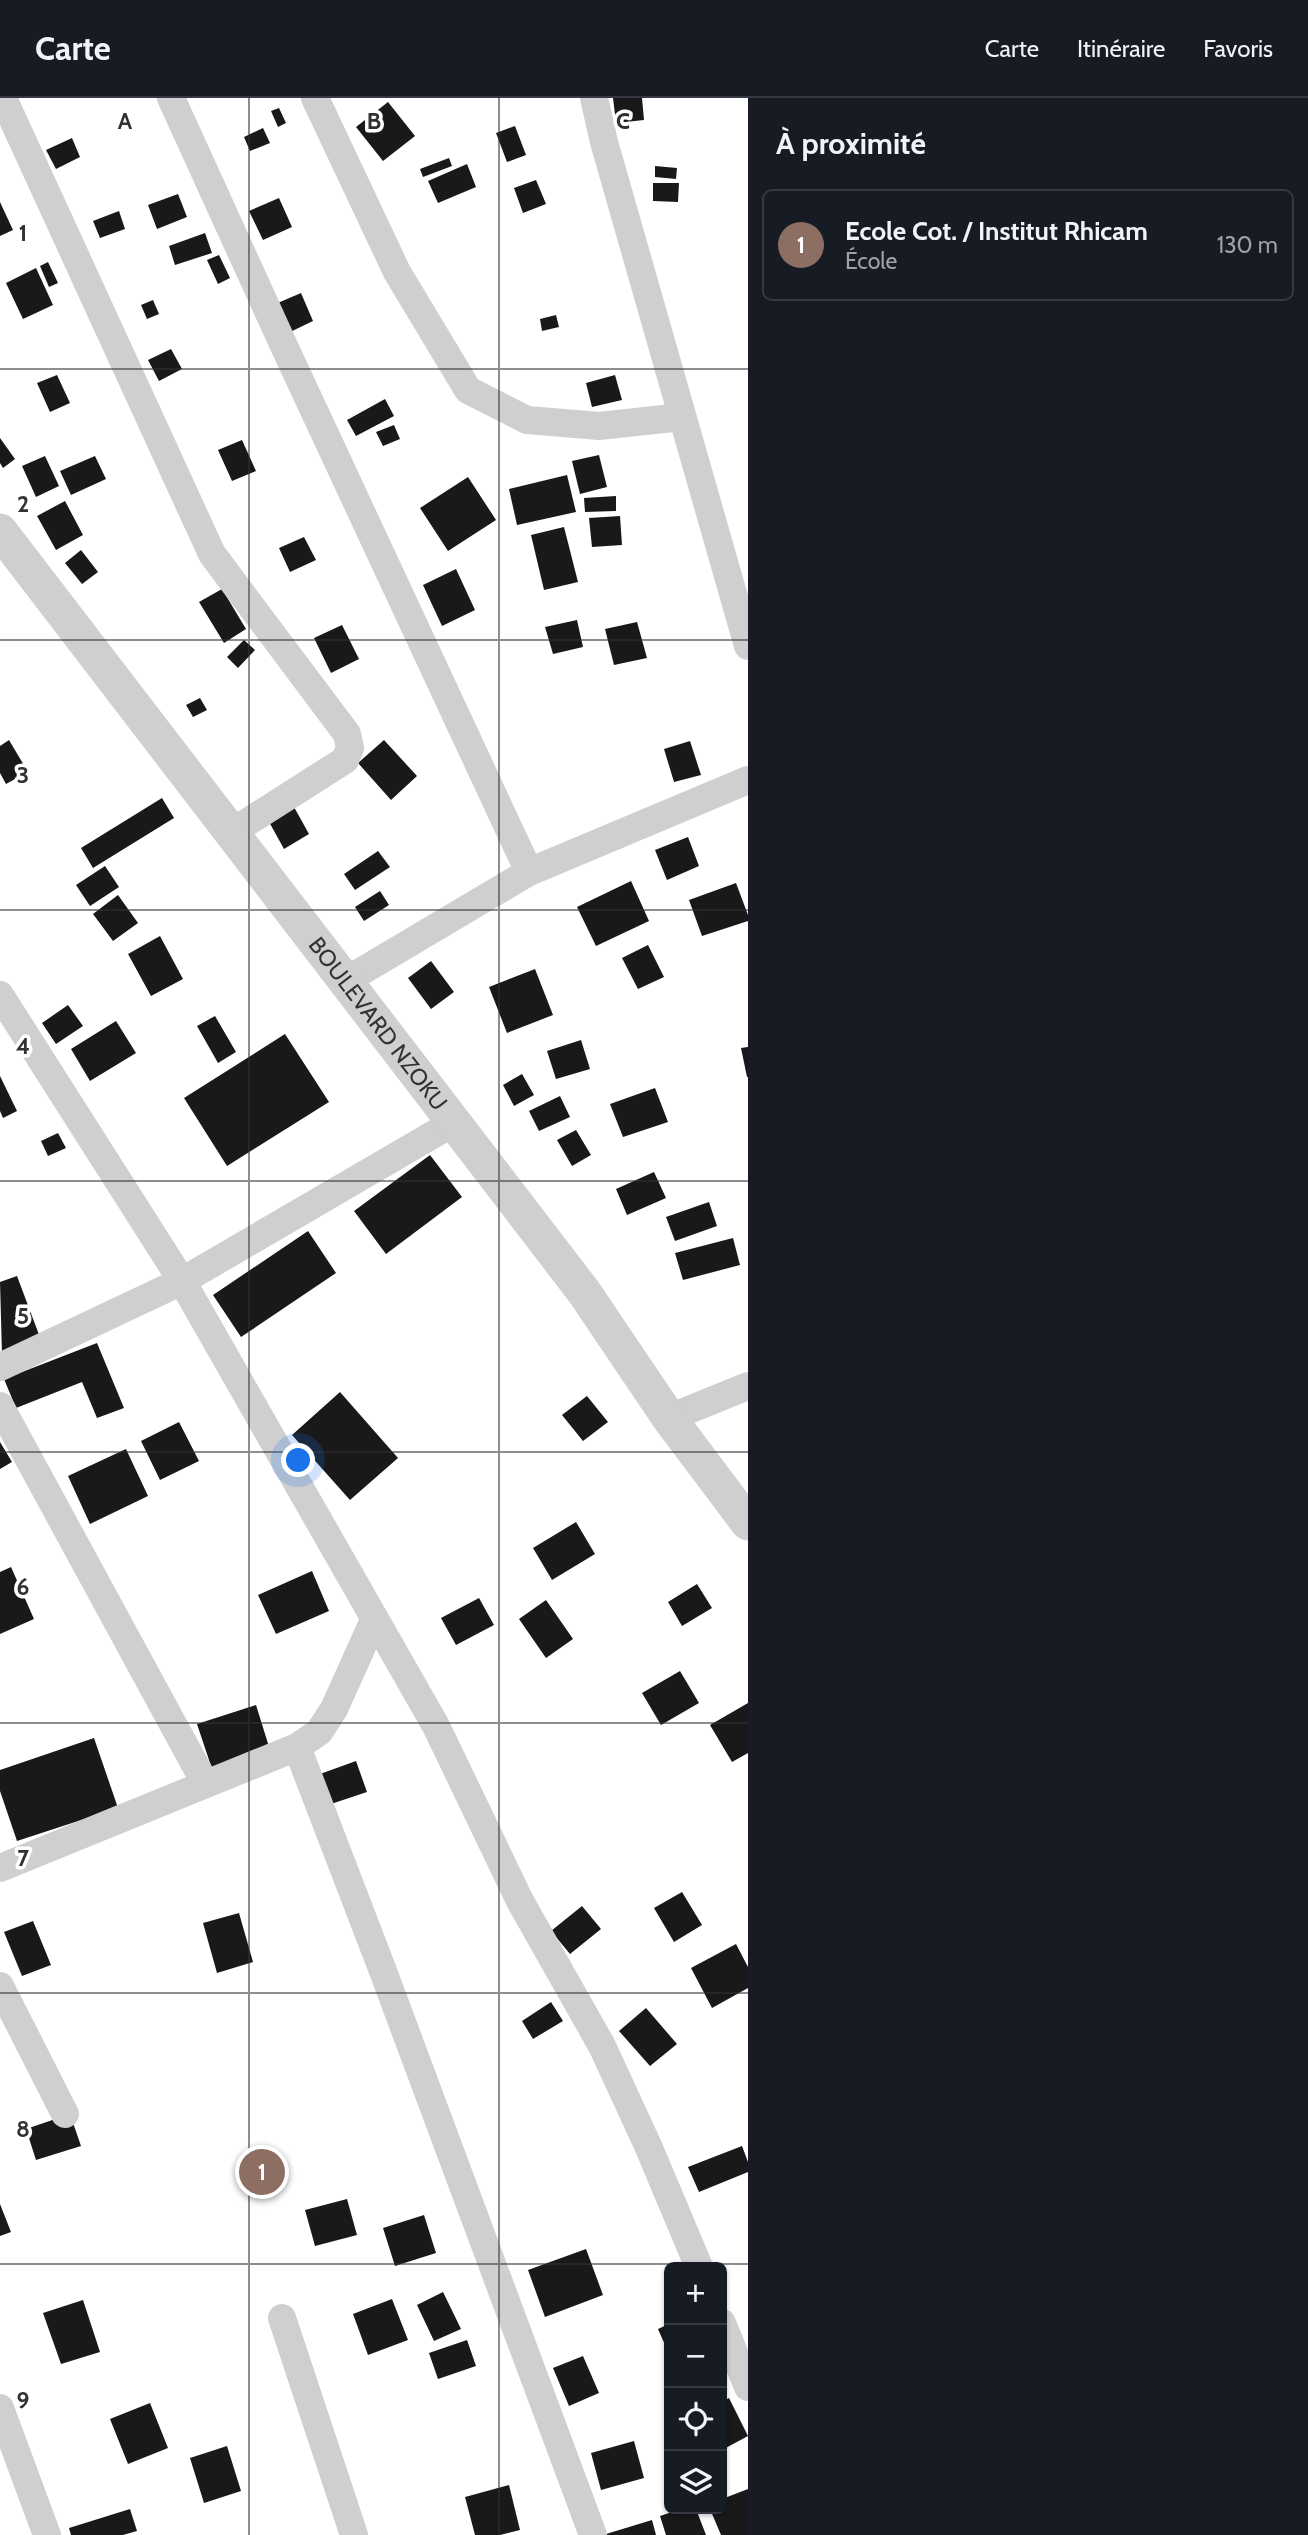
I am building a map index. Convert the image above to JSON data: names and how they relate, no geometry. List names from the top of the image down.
{
  "streets": {
    "street": ["BOULEVARD NZOKU"]
  },
  "page": {
    "header": "Carte",
    "nav": ["Carte", "Itinéraire", "Favoris"],
    "heading": "À proximité",
    "list": [
      {
        "mark": "1",
        "name": "Ecole Cot. / Institut Rhicam",
        "note": "École",
        "value": "130 m"
      }
    ],
    "pins": "1",
    "map_buttons": ["+", "−"]
  },
  "grid": {
    "columns": ["A", "B", "C"],
    "rows": [
      "1",
      "2",
      "3",
      "4",
      "5",
      "6",
      "7",
      "8",
      "9"
    ]
  }
}
